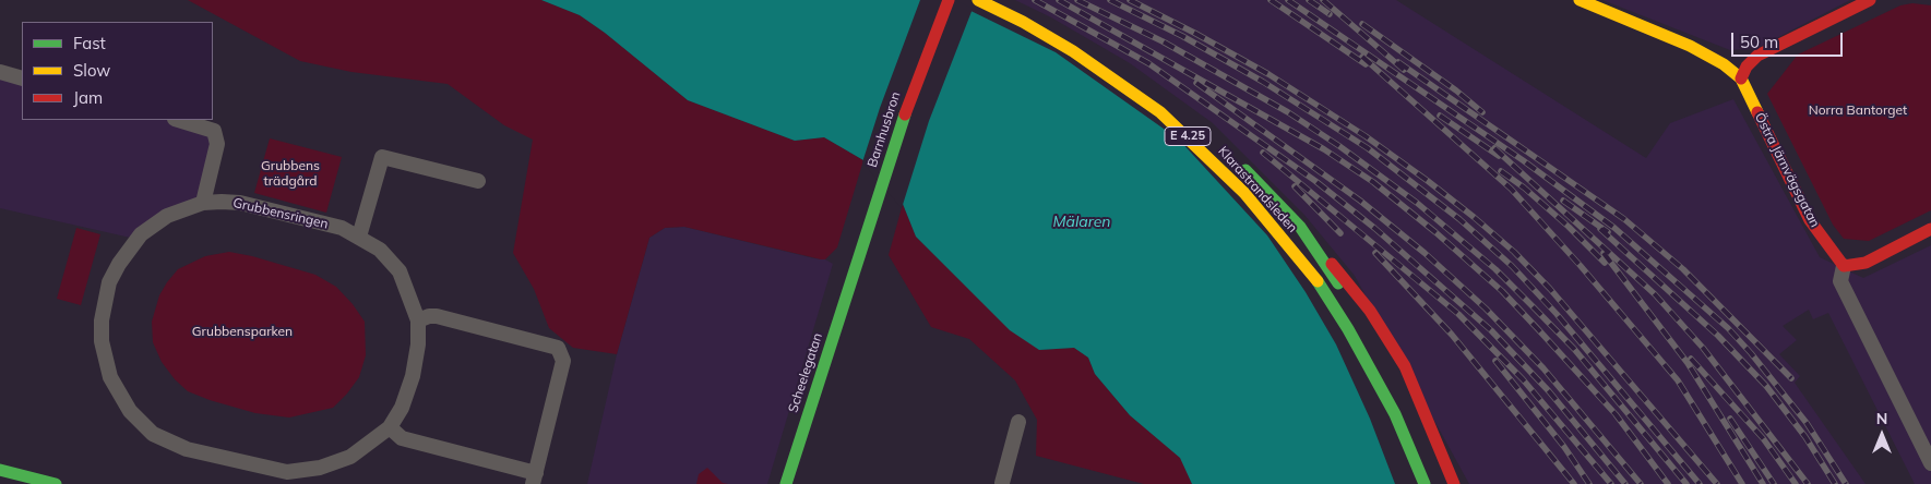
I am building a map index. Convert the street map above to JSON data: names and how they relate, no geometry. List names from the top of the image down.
{
  "streets": {
    "main road": [
      "Barnhusbron",
      "E 4.25",
      "Östra Järnvägsgatan",
      "Klarastrandsleden",
      "Scheelegatan"
    ],
    "street": ["Grubbensringen"]
  },
  "crossings": [
    ["Barnhusbron", "Scheelegatan"]
  ],
  "water": ["Mälaren"],
  "parks": ["Norra Bantorget", "Grubbens trädgård", "Grubbensparken"],
  "legend": ["Fast", "Slow", "Jam"],
  "scale_bar": "50 m",
  "north": "top"
}
